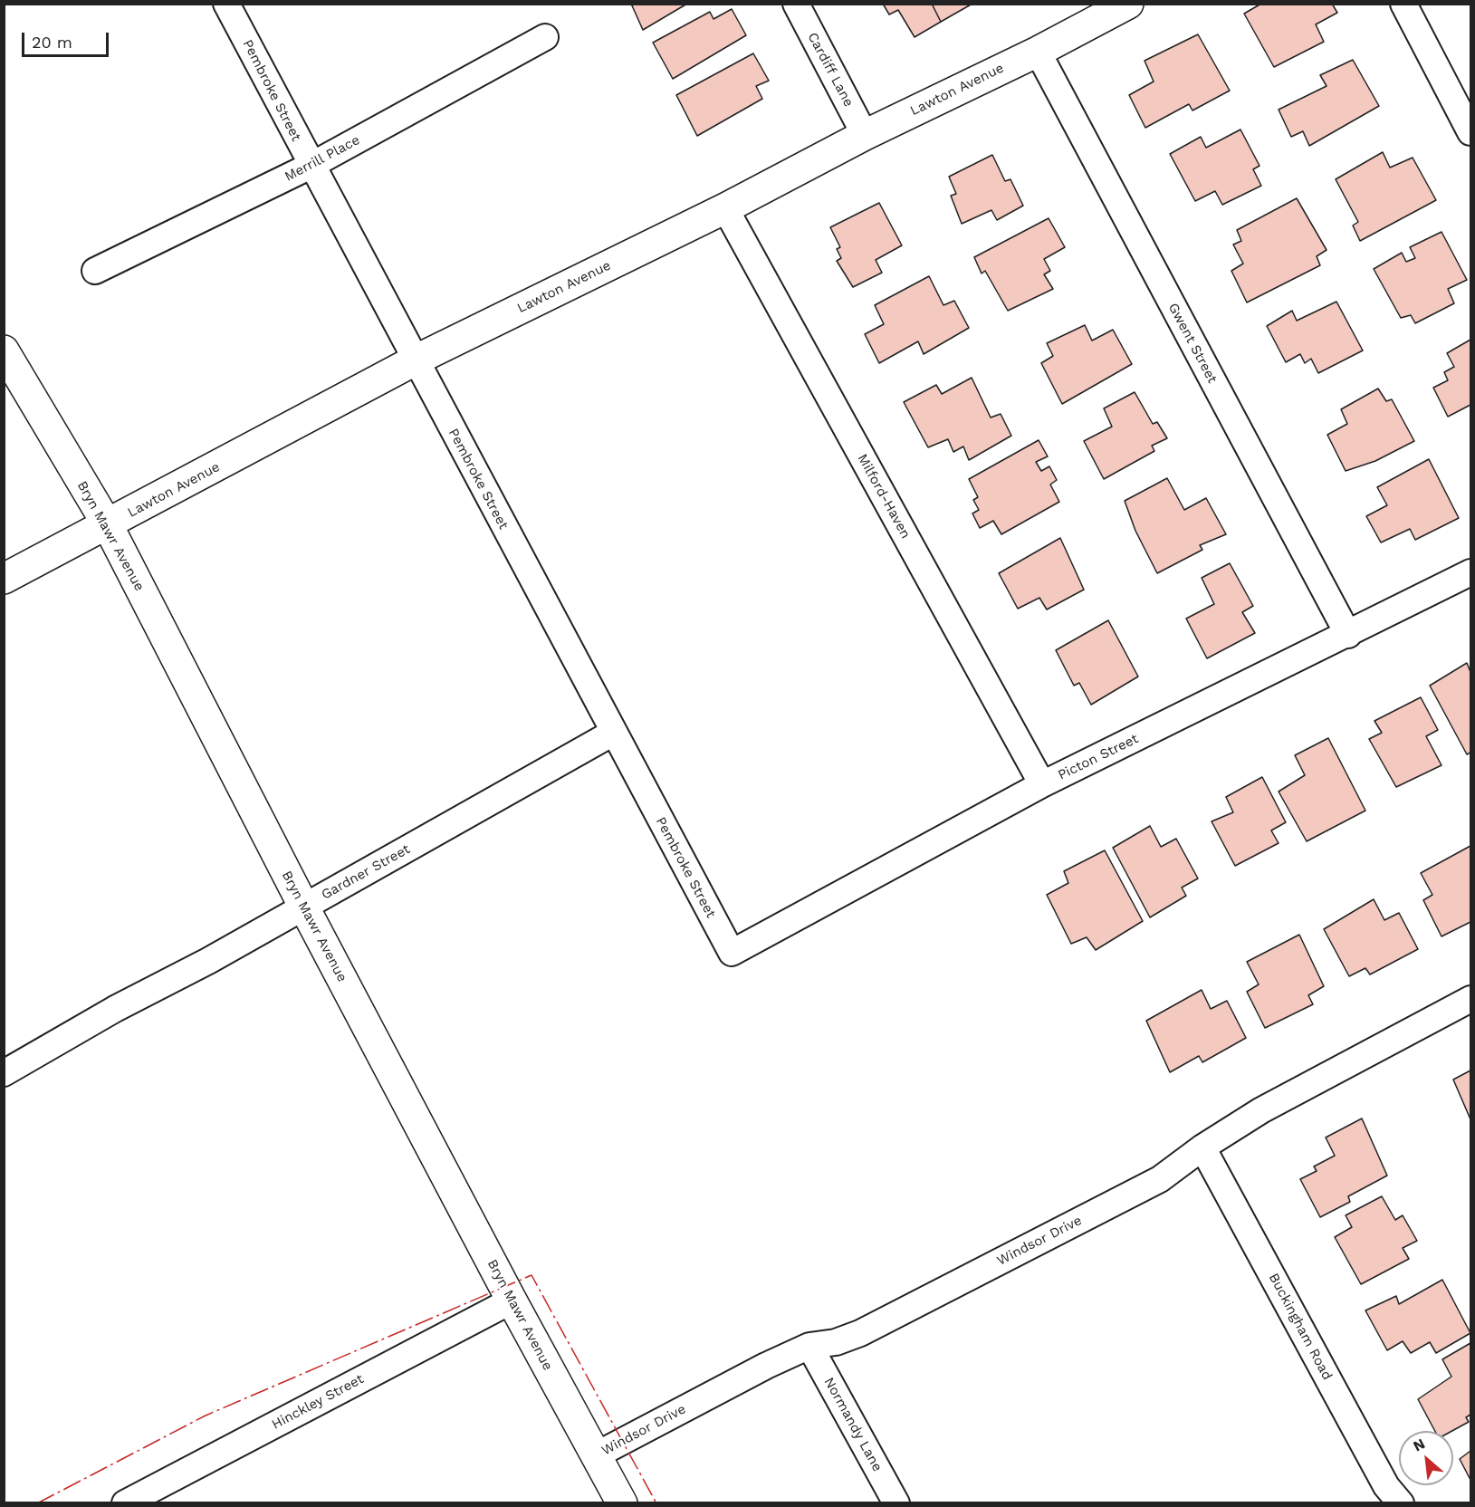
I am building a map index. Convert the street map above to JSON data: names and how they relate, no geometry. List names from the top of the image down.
{
  "streets": {
    "street": [
      "Cardiff Lane",
      "Lawton Avenue",
      "Pembroke Street",
      "Merrill Place",
      "Gwent Street",
      "Milford-Haven",
      "Bryn Mawr Avenue",
      "Picton Street",
      "Gardner Street",
      "Windsor Drive",
      "Buckingham Road",
      "Hinckley Street",
      "Normandy Lane"
    ]
  },
  "crossings": [
    ["Cardiff Lane", "Lawton Avenue"],
    ["Lawton Avenue", "Pembroke Street"],
    ["Lawton Avenue", "Gwent Street"],
    ["Lawton Avenue", "Milford-Haven"],
    ["Lawton Avenue", "Bryn Mawr Avenue"],
    ["Pembroke Street", "Merrill Place"],
    ["Pembroke Street", "Picton Street"],
    ["Pembroke Street", "Gardner Street"],
    ["Gwent Street", "Picton Street"],
    ["Milford-Haven", "Picton Street"],
    ["Bryn Mawr Avenue", "Gardner Street"],
    ["Bryn Mawr Avenue", "Windsor Drive"],
    ["Bryn Mawr Avenue", "Hinckley Street"],
    ["Windsor Drive", "Buckingham Road"],
    ["Windsor Drive", "Normandy Lane"]
  ],
  "scale_bar": "20 m",
  "north": "top left"
}
